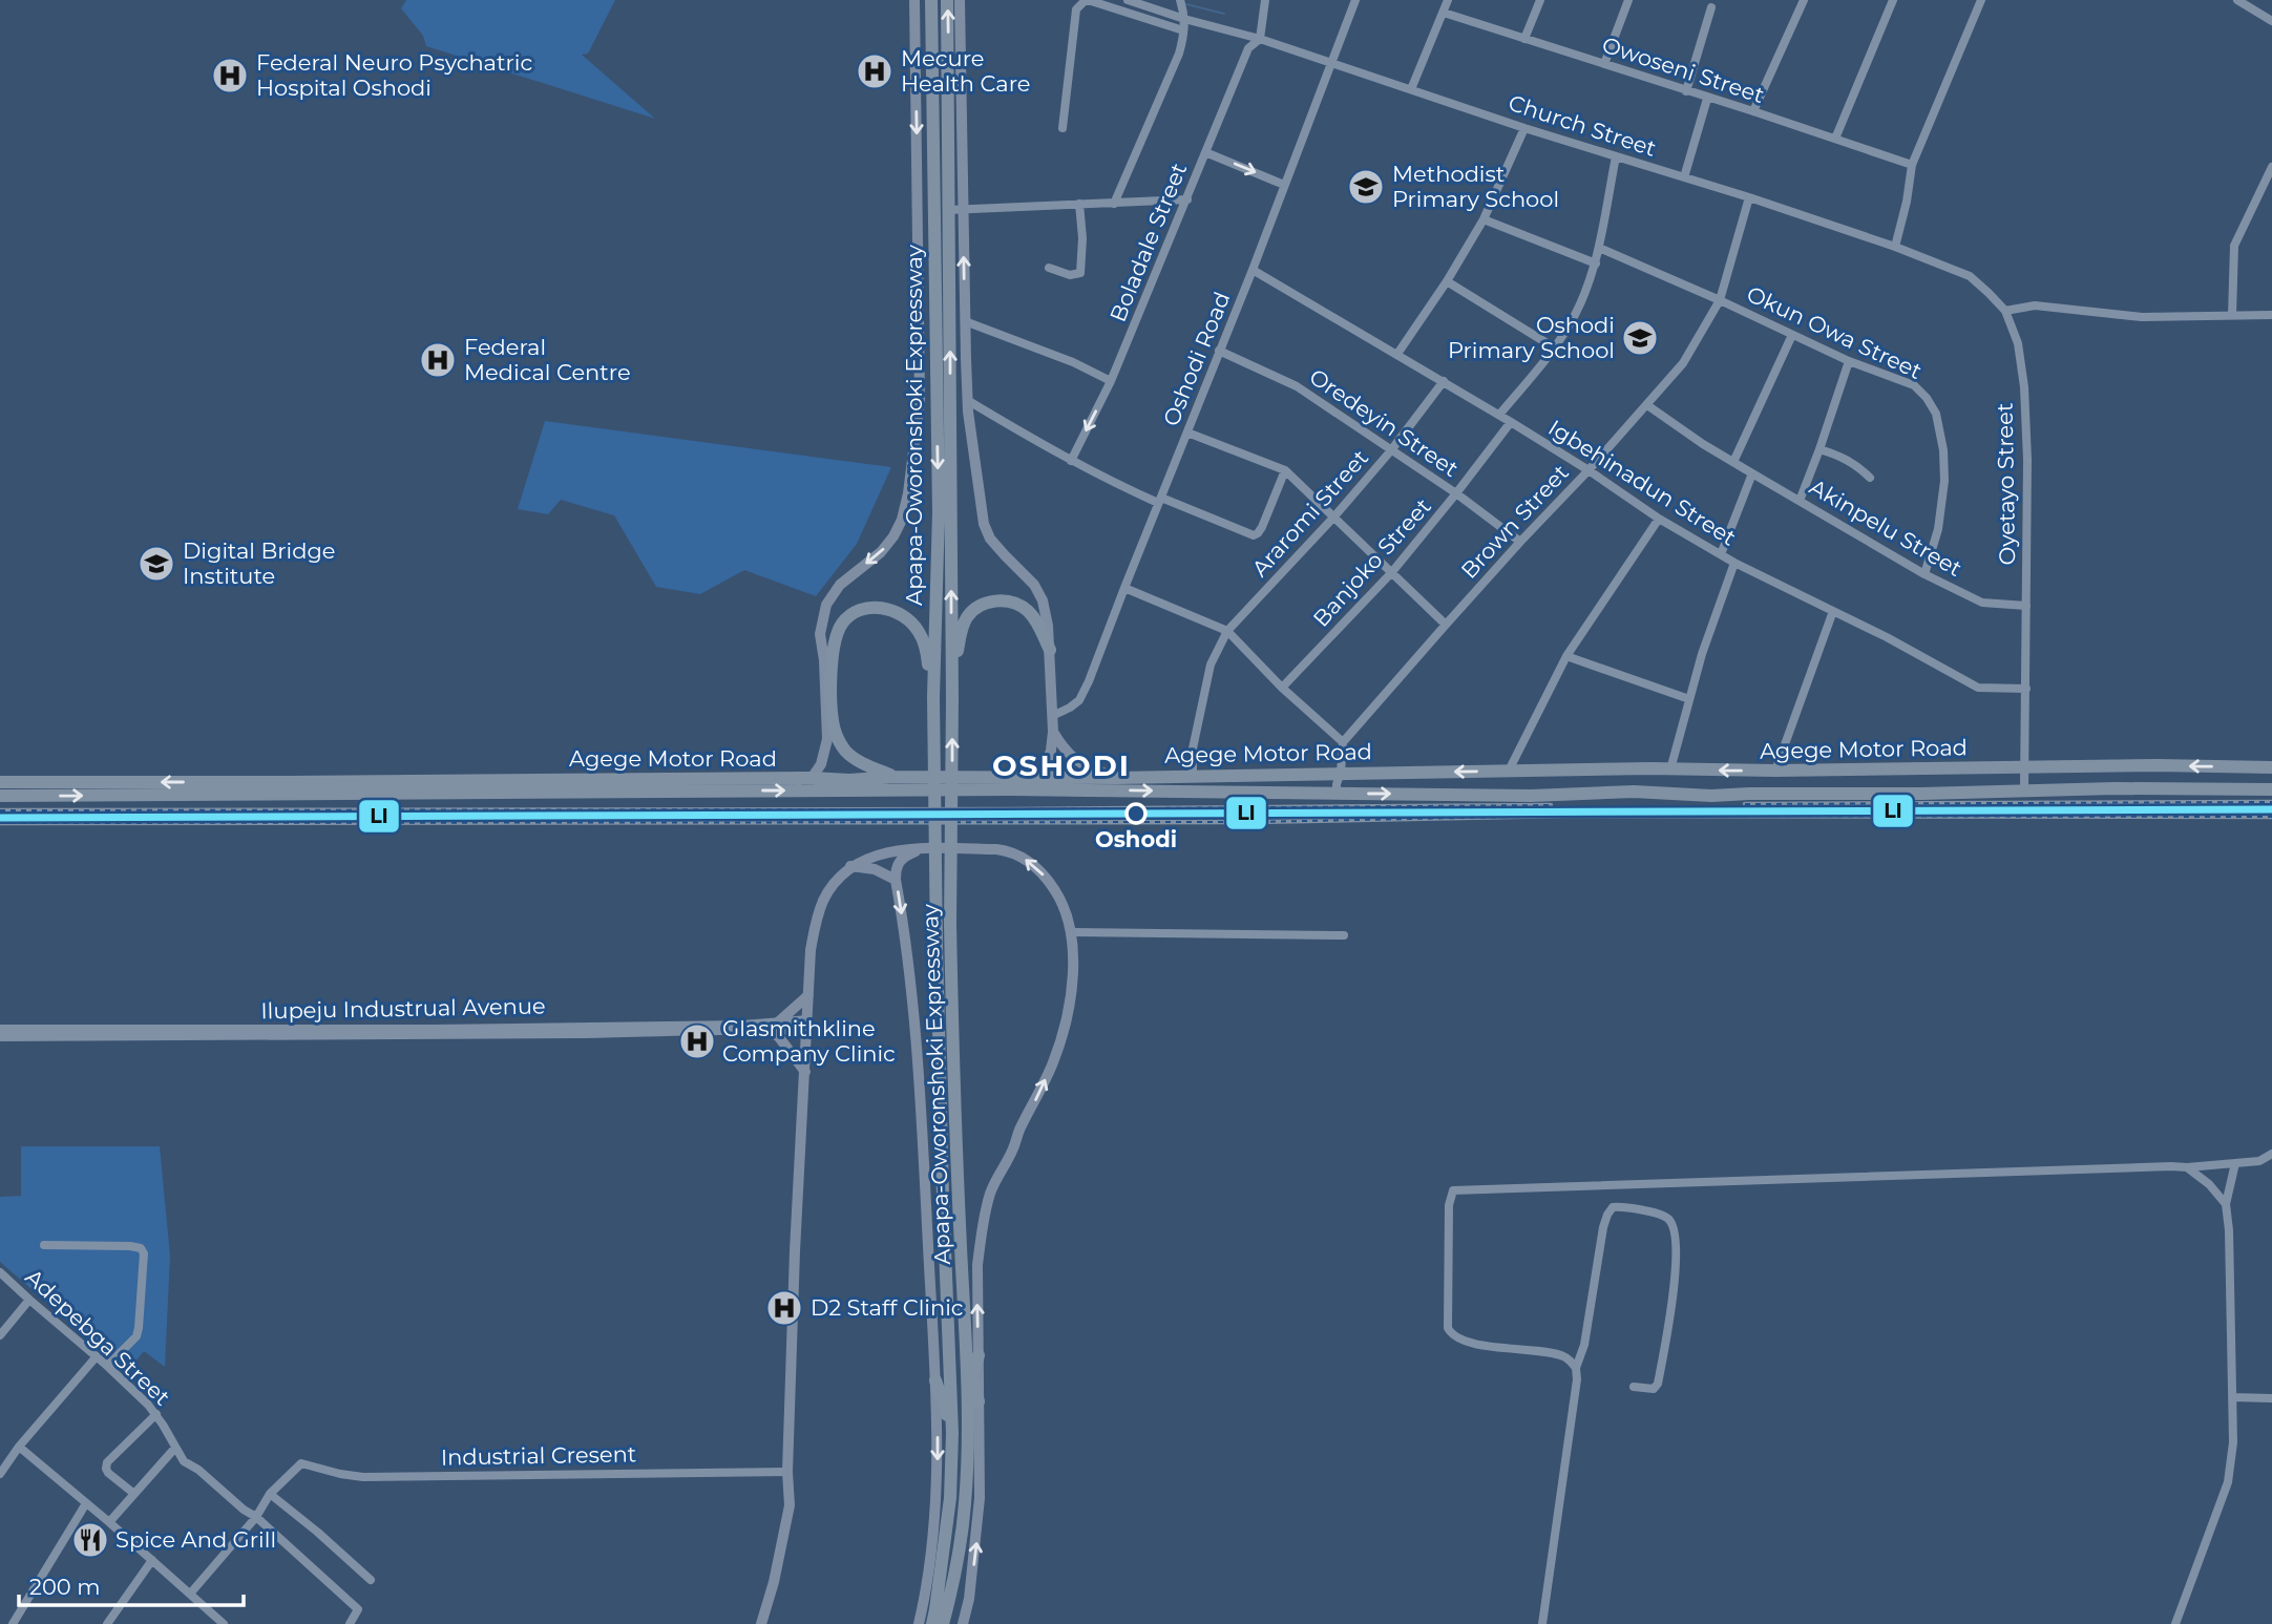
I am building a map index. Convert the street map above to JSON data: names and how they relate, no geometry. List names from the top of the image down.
{
  "streets": {
    "highway": ["Apapa-Oworonshoki Expressway", "Agege Motor Road"],
    "street": [
      "Owoseni Street",
      "Church Street",
      "Boladale Street",
      "Okun Owa Street",
      "Oshodi Road",
      "Oredeyin Street",
      "Igbehinadun Street",
      "Oyetayo Street",
      "Araromi Street",
      "Brown Street",
      "Akinpelu Street",
      "Banjoko Street",
      "Ilupeju Industrual Avenue",
      "Adepebga Street",
      "Industrial Cresent"
    ]
  },
  "crossings": [
    ["Church Street", "Boladale Street"],
    ["Church Street", "Oshodi Road"],
    ["Church Street", "Oyetayo Street"],
    ["Church Street", "Brown Street"],
    ["Okun Owa Street", "Brown Street"],
    ["Okun Owa Street", "Akinpelu Street"],
    ["Oshodi Road", "Oredeyin Street"],
    ["Oshodi Road", "Apapa-Oworonshoki Expressway"],
    ["Oshodi Road", "Igbehinadun Street"],
    ["Oredeyin Street", "Araromi Street"],
    ["Oredeyin Street", "Brown Street"],
    ["Oredeyin Street", "Banjoko Street"],
    ["Apapa-Oworonshoki Expressway", "Agege Motor Road"],
    ["Igbehinadun Street", "Oyetayo Street"],
    ["Igbehinadun Street", "Araromi Street"],
    ["Igbehinadun Street", "Brown Street"],
    ["Igbehinadun Street", "Banjoko Street"],
    ["Oyetayo Street", "Akinpelu Street"],
    ["Oyetayo Street", "Agege Motor Road"],
    ["Araromi Street", "Agege Motor Road"],
    ["Brown Street", "Akinpelu Street"]
  ],
  "districts": ["OSHODI"],
  "places": {
    "hospital": [
      "Mecure Health Care",
      "Federal Neuro Psychatric Hospital Oshodi",
      "Federal Medical Centre",
      "Glasmithkline Company Clinic",
      "D2 Staff Clinic"
    ],
    "school or university": ["Methodist Primary School", "Oshodi Primary School", "Digital Bridge Institute"],
    "other": ["Oshodi"],
    "restaurant": ["Spice And Grill"]
  },
  "lines": ["transit line LI"],
  "scale_bar": "200 m"
}
